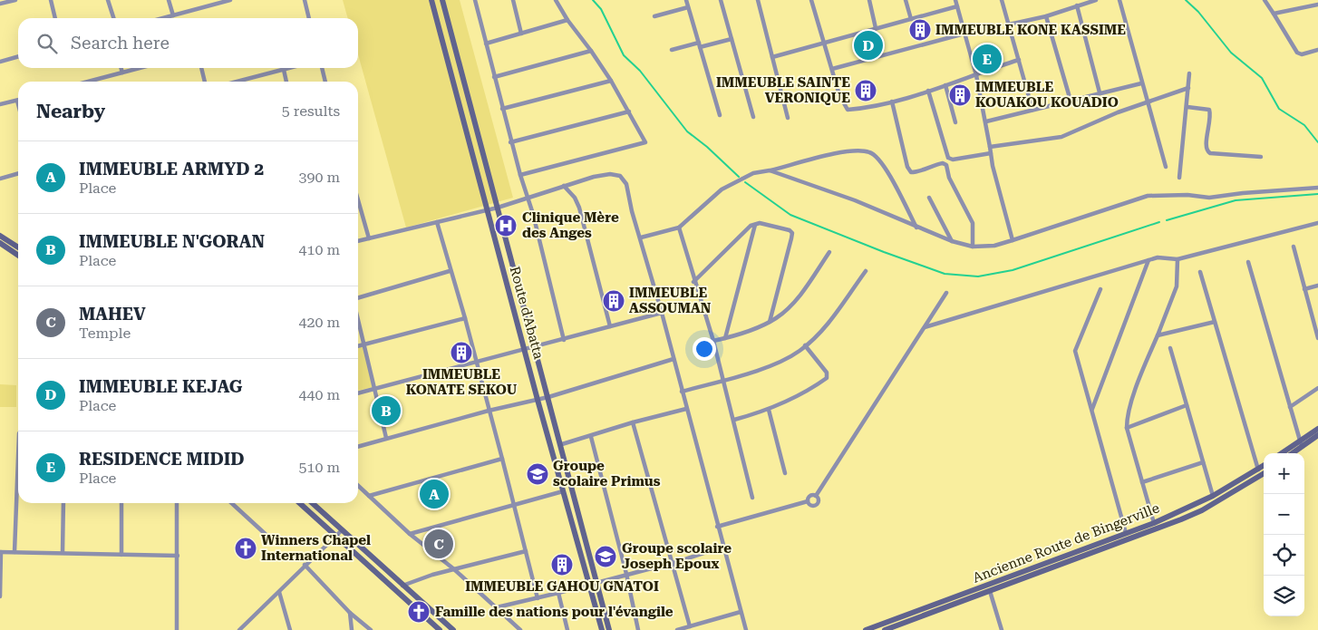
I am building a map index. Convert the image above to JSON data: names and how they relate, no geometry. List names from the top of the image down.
{
  "streets": {
    "street": ["Route d'Abatta", "Ancienne Route de Bingerville"]
  },
  "places": {
    "building": [
      "IMMEUBLE KONE KASSIME",
      "IMMEUBLE SAINTE VERONIQUE",
      "IMMEUBLE KOUAKOU KOUADIO",
      "IMMEUBLE ASSOUMAN",
      "IMMEUBLE KONATE SEKOU",
      "IMMEUBLE GAHOU GNATOI"
    ],
    "hospital": ["Clinique Mère des Anges"],
    "school or university": ["Groupe scolaire Primus", "Groupe scolaire Joseph Epoux"],
    "church": ["Winners Chapel International", "Famille des nations pour l'évangile"]
  },
  "page": {
    "search": "Search here",
    "pins": [
      "D",
      "E",
      "B",
      "A",
      "C"
    ],
    "heading": ["Nearby", "5 results"],
    "list": [
      {
        "mark": "A",
        "name": "IMMEUBLE ARMYD 2",
        "note": "Place",
        "value": "390 m"
      },
      {
        "mark": "B",
        "name": "IMMEUBLE N'GORAN",
        "note": "Place",
        "value": "410 m"
      },
      {
        "mark": "C",
        "name": "MAHEV",
        "note": "Temple",
        "value": "420 m"
      },
      {
        "mark": "D",
        "name": "IMMEUBLE KEJAG",
        "note": "Place",
        "value": "440 m"
      },
      {
        "mark": "E",
        "name": "RESIDENCE MIDID",
        "note": "Place",
        "value": "510 m"
      }
    ],
    "map_buttons": ["+", "−"]
  }
}
